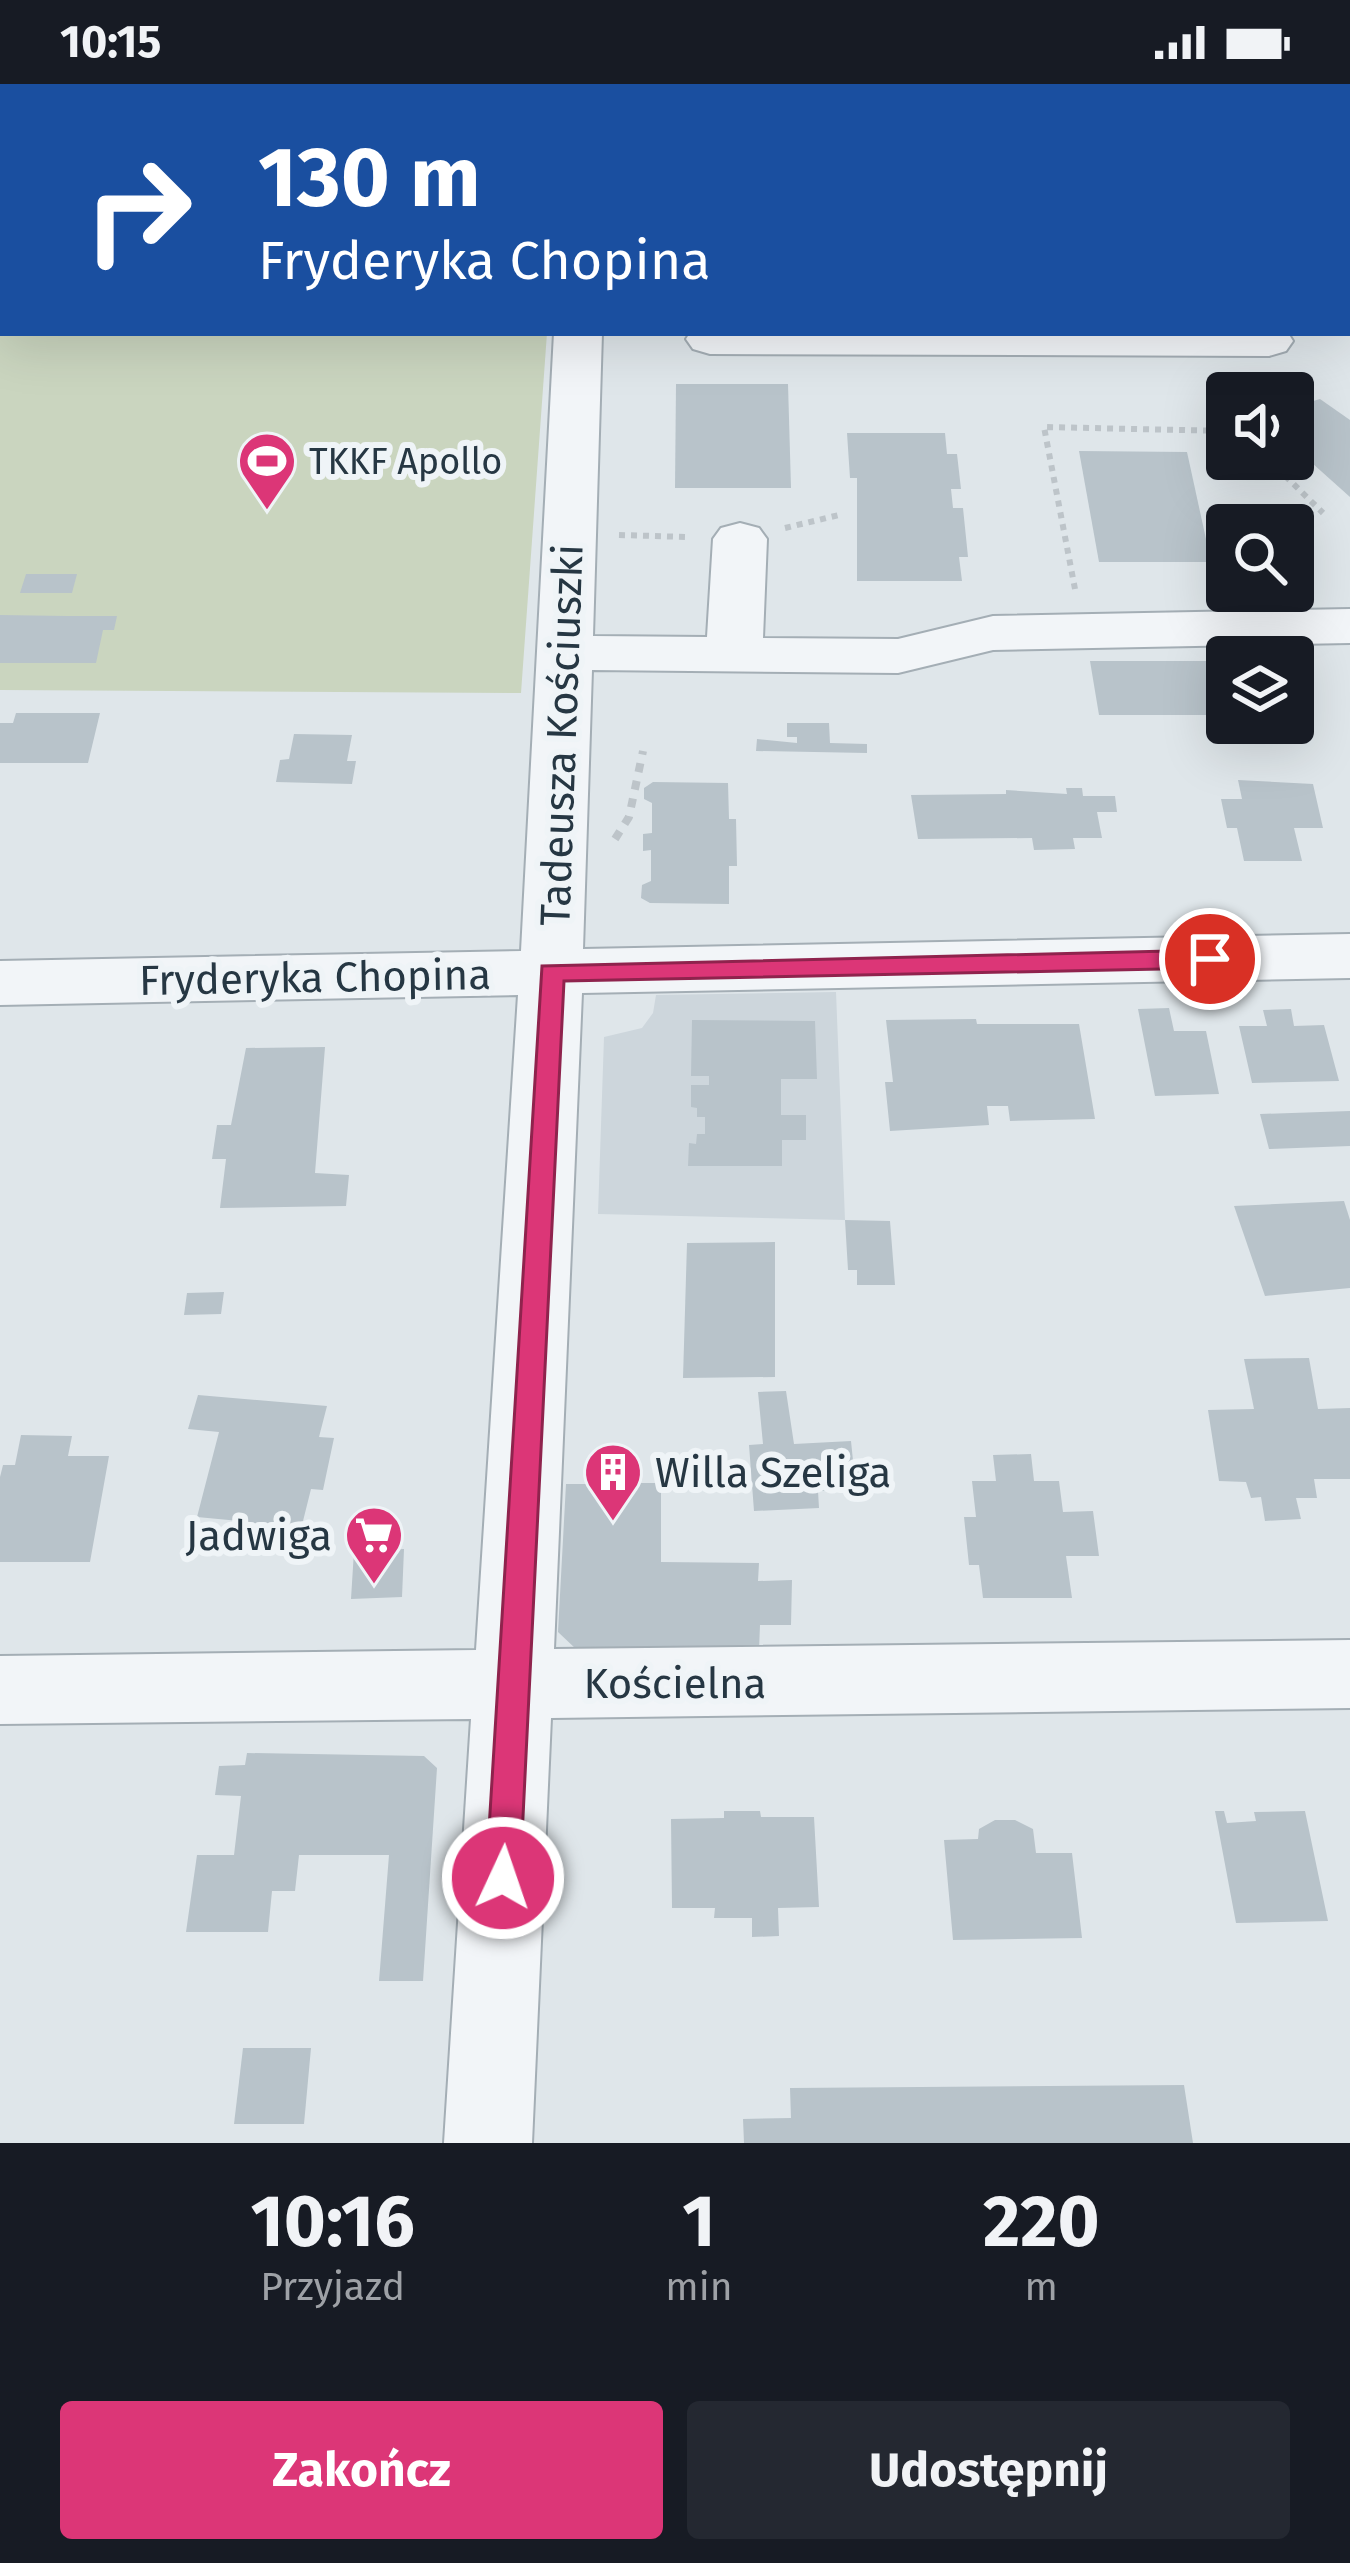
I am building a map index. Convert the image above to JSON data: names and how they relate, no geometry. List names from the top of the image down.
{
  "streets": {
    "street": ["Tadeusza Kościuszki", "Fryderyka Chopina", "Kościelna"]
  },
  "crossings": [
    ["Tadeusza Kościuszki", "Fryderyka Chopina"],
    ["Tadeusza Kościuszki", "Kościelna"]
  ],
  "places": {
    "sports": ["TKKF Apollo"],
    "building": ["Willa Szeliga"],
    "supermarket": ["Jadwiga"]
  },
  "page": {
    "status": "10:15",
    "turn": ["130 m", "Fryderyka Chopina"],
    "eta": [
      "10:16",
      "Przyjazd",
      "1",
      "min",
      "220",
      "m"
    ],
    "buttons": ["Zakończ", "Udostępnij"]
  }
}
